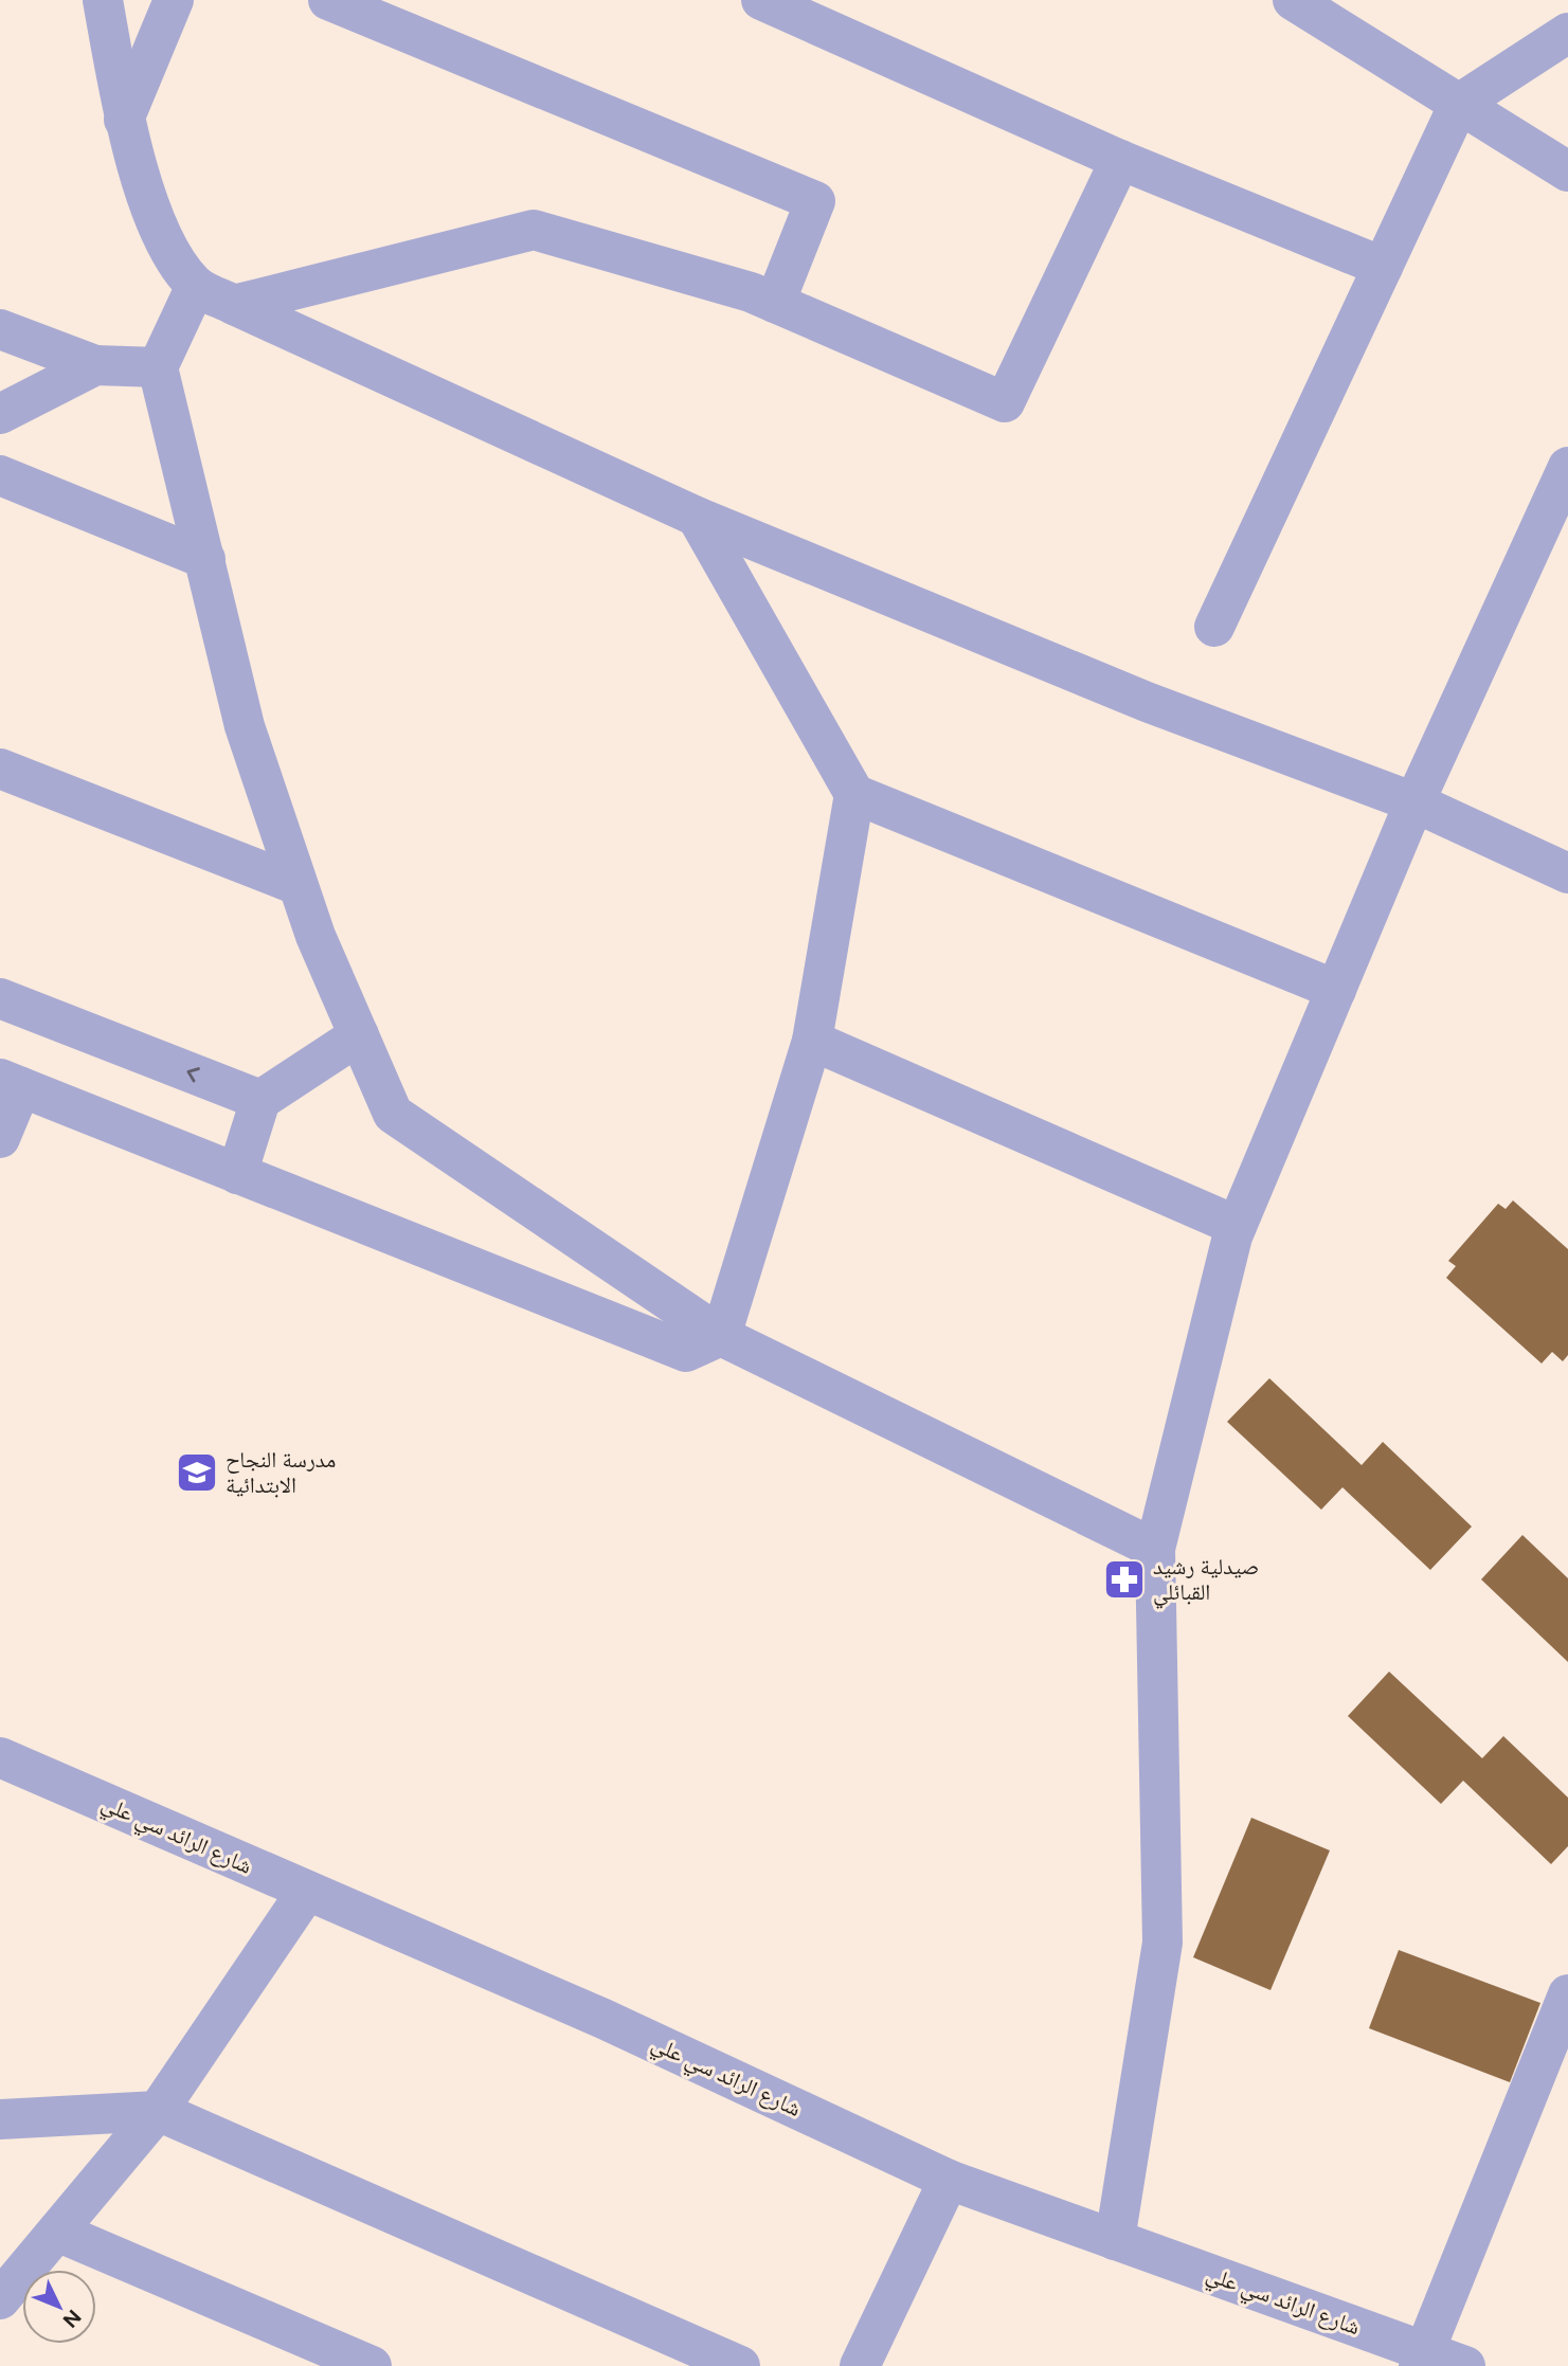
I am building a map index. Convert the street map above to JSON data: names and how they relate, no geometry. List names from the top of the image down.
{
  "streets": {
    "street": ["شارع الرائد سي علي"]
  },
  "places": {
    "school or university": ["مدرسة النجاح الابتدائية"],
    "pharmacy": ["صيدلية رشيد القبائلي"]
  },
  "north": "bottom right"
}
